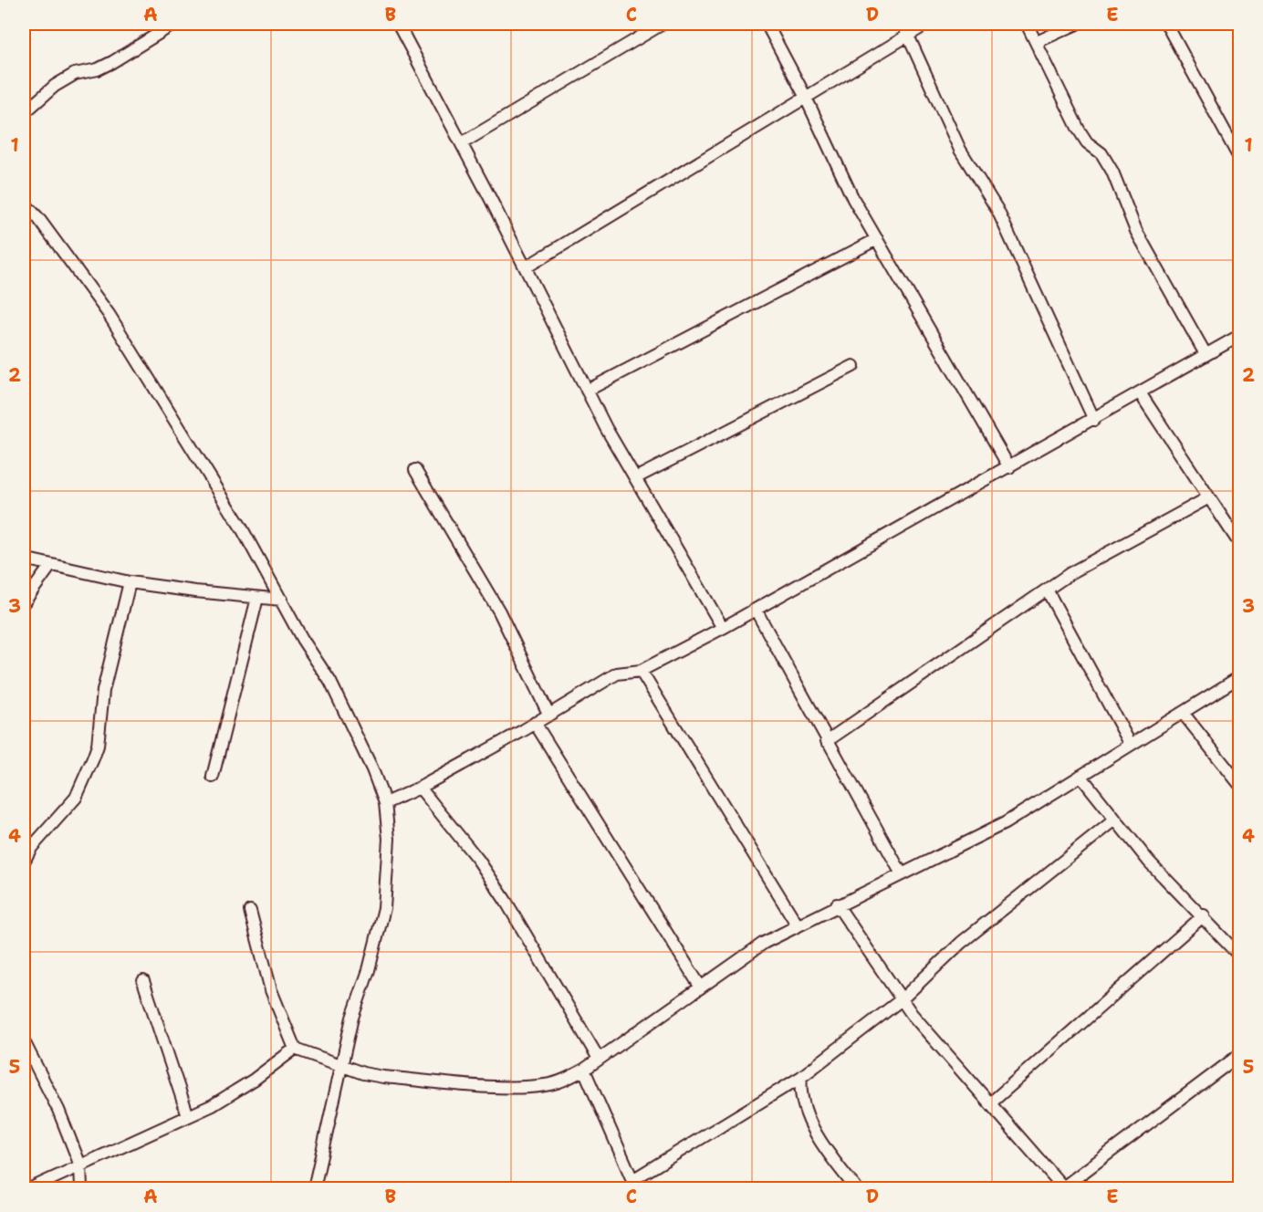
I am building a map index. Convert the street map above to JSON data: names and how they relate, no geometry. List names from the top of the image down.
{
  "grid": {
    "columns": [
      "A",
      "B",
      "C",
      "D",
      "E"
    ],
    "rows": [
      "1",
      "2",
      "3",
      "4",
      "5"
    ]
  }
}
